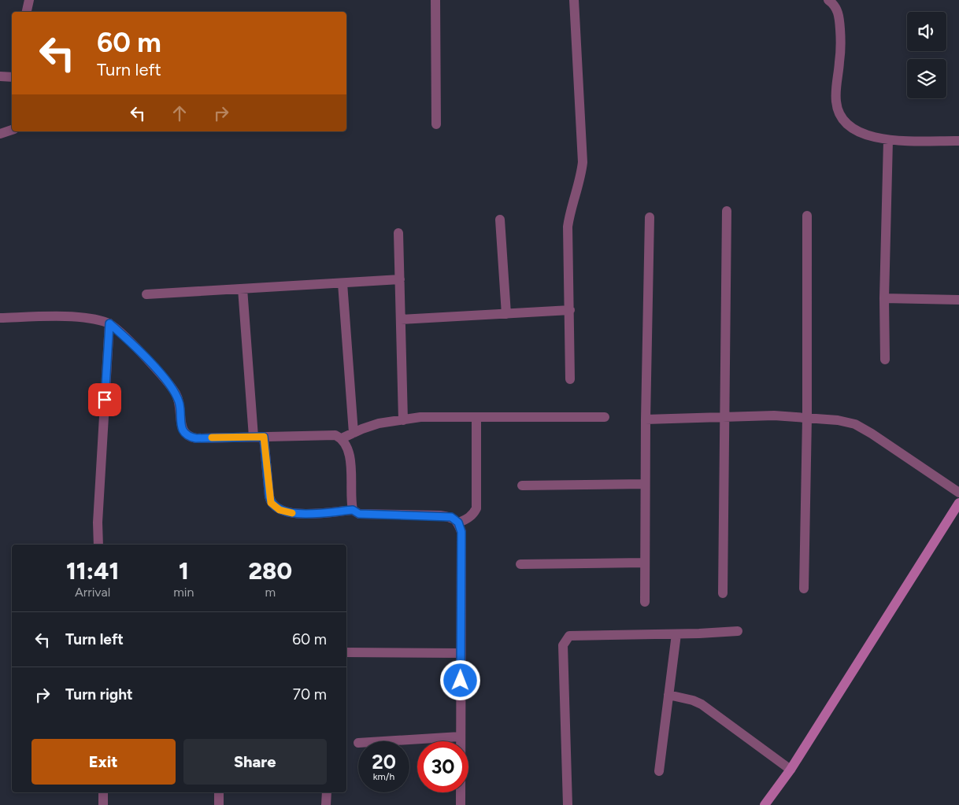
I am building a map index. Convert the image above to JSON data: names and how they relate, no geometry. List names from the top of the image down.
{
  "page": {
    "turn": ["60 m", "Turn left"],
    "eta": [
      "11:41",
      "Arrival",
      "1",
      "min",
      "280",
      "m"
    ],
    "list": [
      {
        "name": "Turn left",
        "value": "60 m"
      },
      {
        "name": "Turn right",
        "value": "70 m"
      }
    ],
    "buttons": ["Exit", "Share"],
    "speed": "20 km/h",
    "limit": "30"
  }
}
